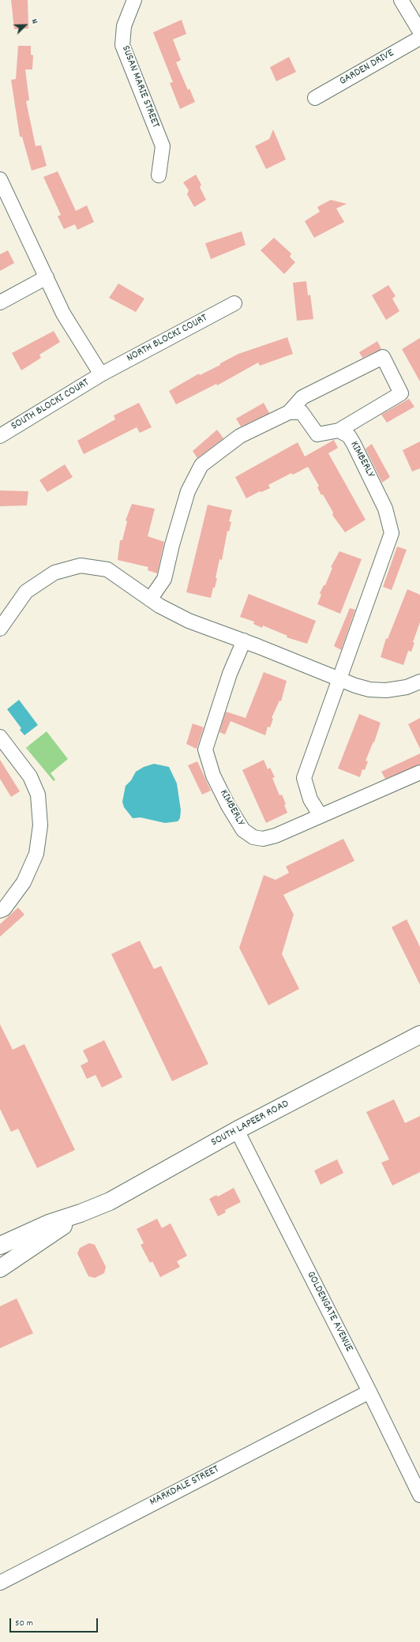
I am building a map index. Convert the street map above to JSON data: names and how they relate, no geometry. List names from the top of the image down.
{
  "streets": {
    "main road": ["SOUTH LAPEER ROAD"],
    "street": [
      "GARDEN DRIVE",
      "SUSAN MARIE STREET",
      "NORTH BLOCKI COURT",
      "SOUTH BLOCKI COURT",
      "KIMBERLY",
      "GOLDENGATE AVENUE",
      "MARKDALE STREET"
    ]
  },
  "crossings": [
    ["NORTH BLOCKI COURT", "SOUTH BLOCKI COURT"],
    ["SOUTH LAPEER ROAD", "GOLDENGATE AVENUE"],
    ["GOLDENGATE AVENUE", "MARKDALE STREET"]
  ],
  "scale_bar": "50 m",
  "north": "top right"
}
